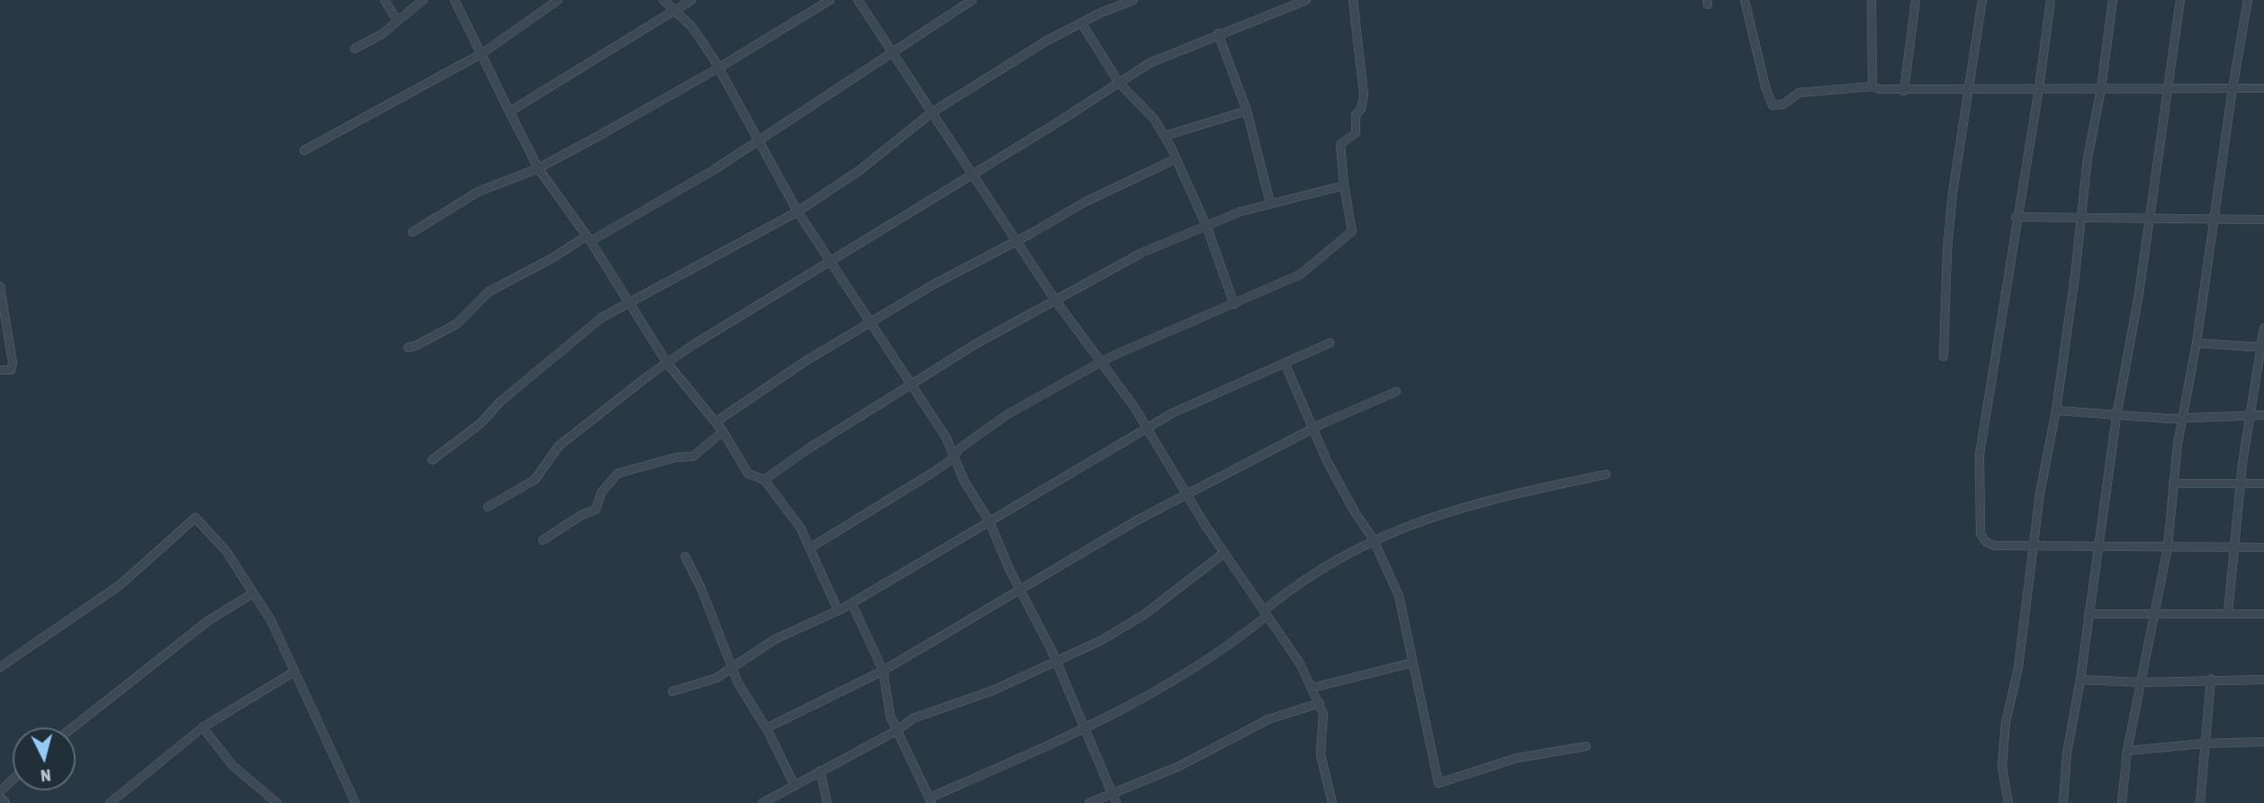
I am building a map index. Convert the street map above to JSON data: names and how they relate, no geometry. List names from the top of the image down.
{
  "north": "bottom"
}
